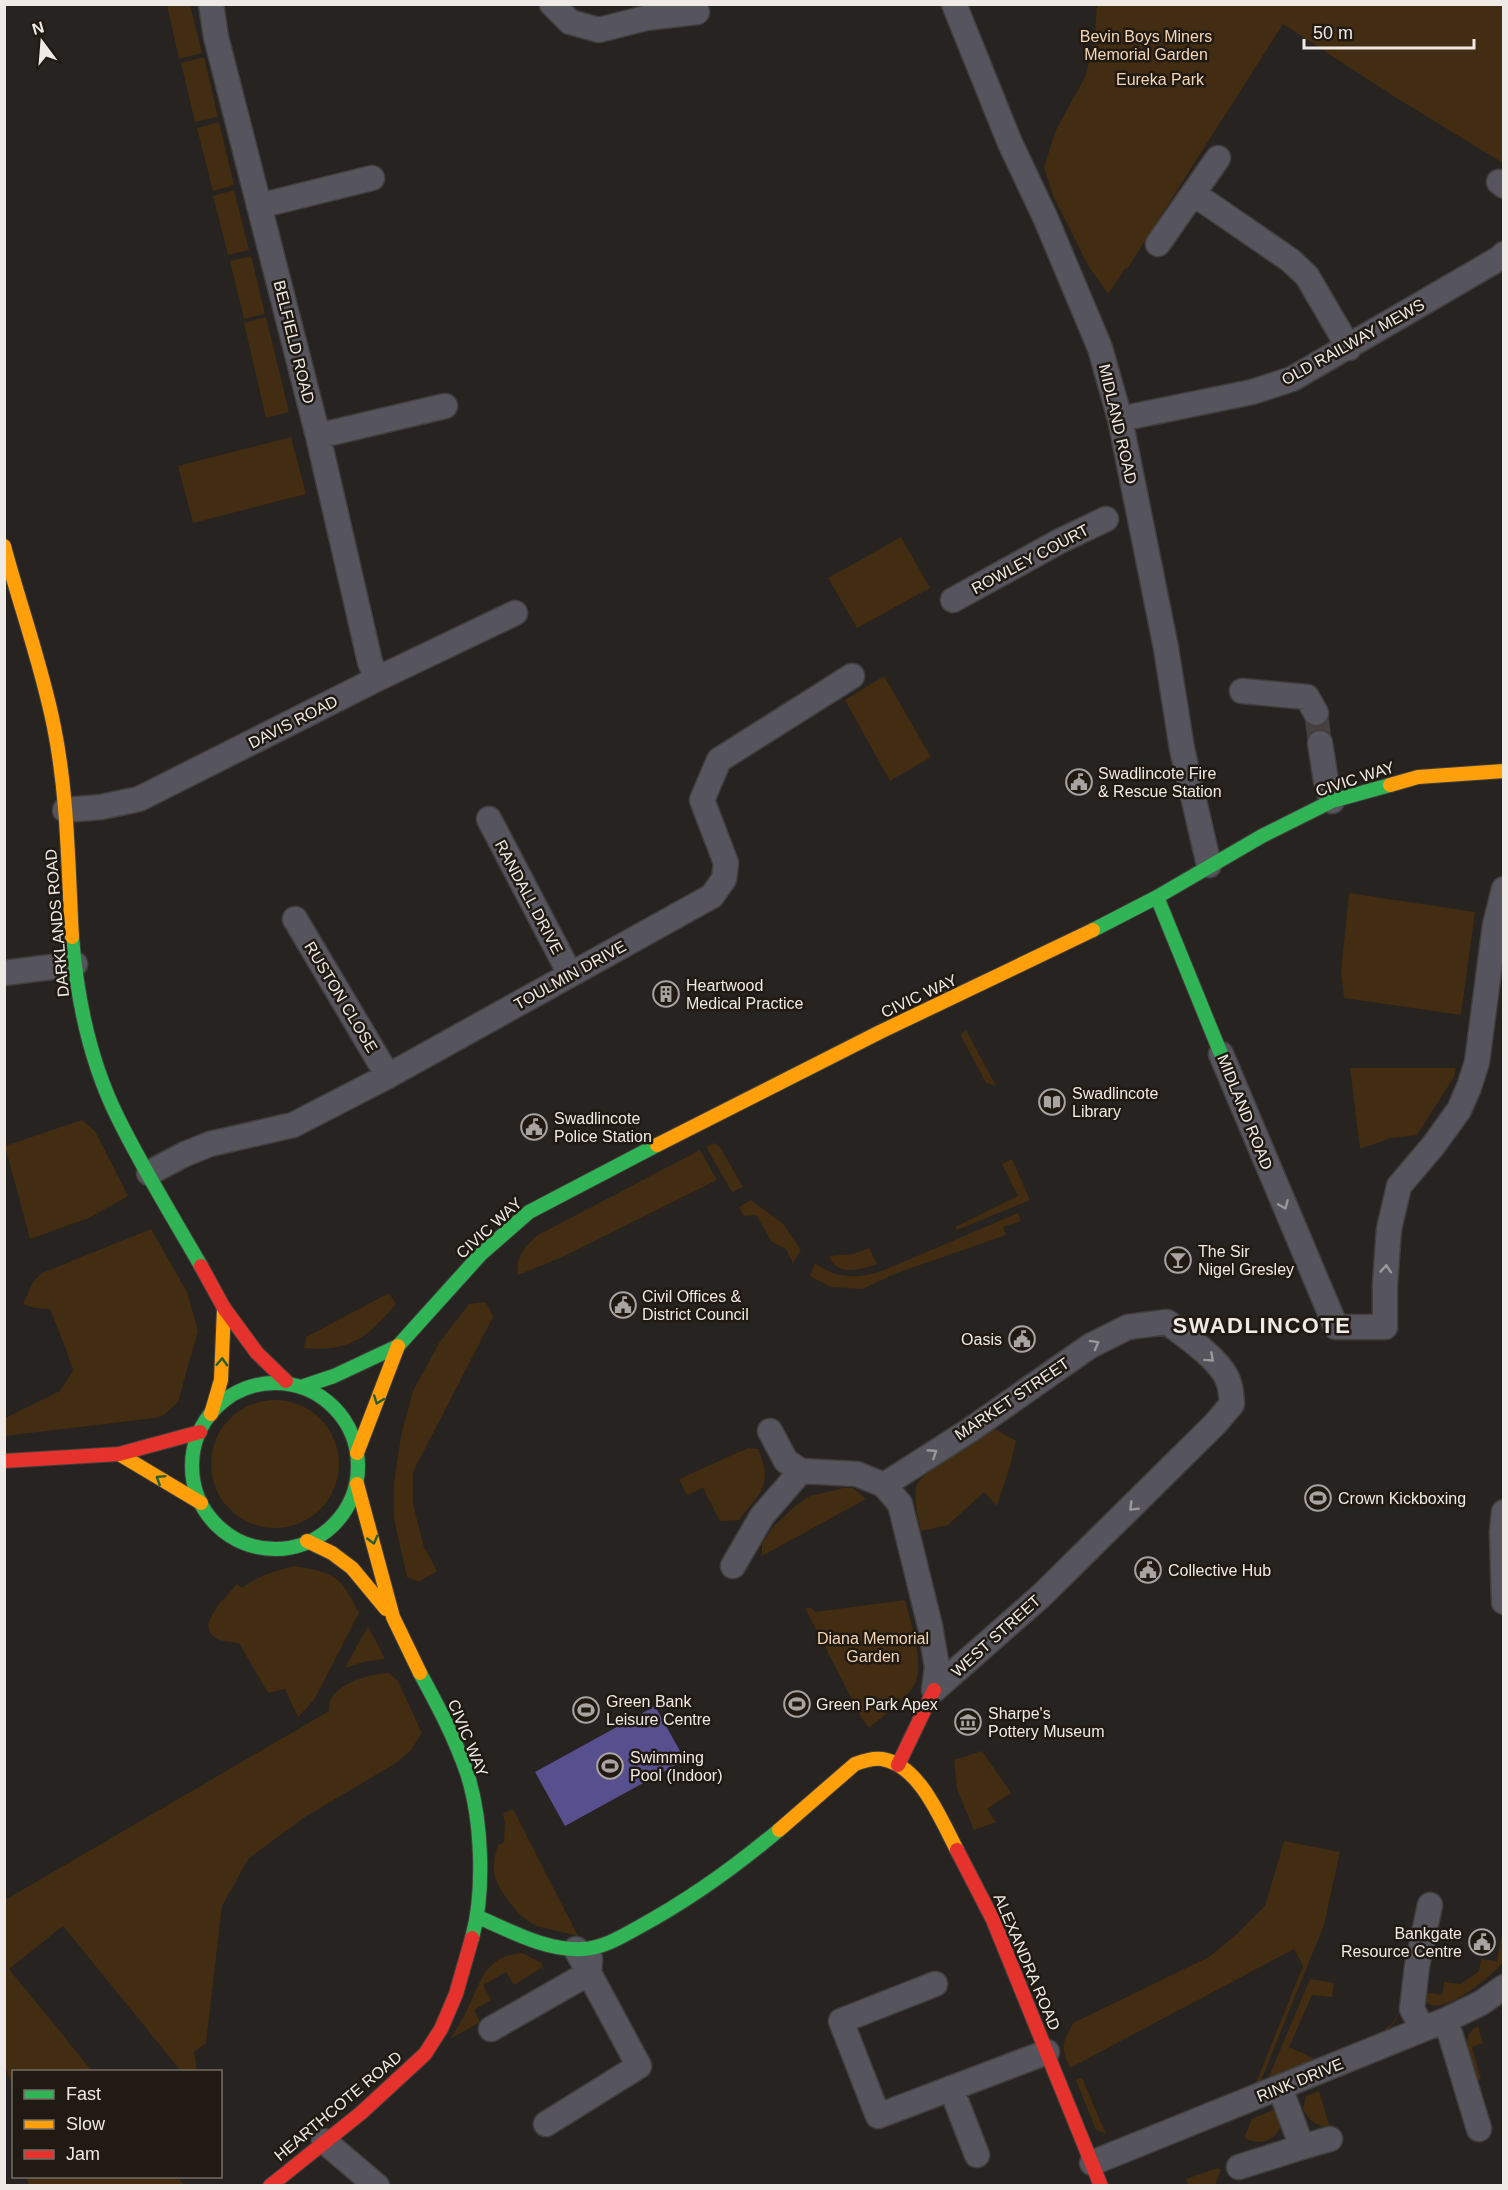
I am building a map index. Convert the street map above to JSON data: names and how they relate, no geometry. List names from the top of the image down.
{
  "streets": {
    "street": [
      "BELFIELD ROAD",
      "OLD RAILWAY MEWS",
      "MIDLAND ROAD",
      "ROWLEY COURT",
      "DAVIS ROAD",
      "CIVIC WAY",
      "RANDALL DRIVE",
      "DARKLANDS ROAD",
      "TOULMIN DRIVE",
      "RUSTON CLOSE",
      "MARKET STREET",
      "WEST STREET",
      "ALEXANDRA ROAD",
      "RINK DRIVE",
      "HEARTHCOTE ROAD"
    ]
  },
  "crossings": [
    ["BELFIELD ROAD", "DAVIS ROAD"],
    ["OLD RAILWAY MEWS", "MIDLAND ROAD"],
    ["MIDLAND ROAD", "CIVIC WAY"],
    ["DAVIS ROAD", "DARKLANDS ROAD"],
    ["CIVIC WAY", "DARKLANDS ROAD"],
    ["CIVIC WAY", "HEARTHCOTE ROAD"],
    ["RANDALL DRIVE", "TOULMIN DRIVE"],
    ["DARKLANDS ROAD", "TOULMIN DRIVE"],
    ["TOULMIN DRIVE", "RUSTON CLOSE"],
    ["MARKET STREET", "WEST STREET"],
    ["WEST STREET", "ALEXANDRA ROAD"],
    ["ALEXANDRA ROAD", "RINK DRIVE"]
  ],
  "one_way": ["MARKET STREET"],
  "districts": ["SWADLINCOTE"],
  "parks": ["Bevin Boys Miners Memorial Garden", "Eureka Park", "Diana Memorial Garden"],
  "places": {
    "public building": [
      "Swadlincote Fire & Rescue Station",
      "Swadlincote Police Station",
      "Civil Offices & District Council",
      "Oasis",
      "Collective Hub",
      "Bankgate Resource Centre"
    ],
    "building": ["Heartwood Medical Practice"],
    "library": ["Swadlincote Library"],
    "bar": ["The Sir Nigel Gresley"],
    "sports": [
      "Crown Kickboxing",
      "Green Park Apex",
      "Green Bank Leisure Centre",
      "Swimming Pool (Indoor)"
    ],
    "museum": ["Sharpe's Pottery Museum"]
  },
  "legend": ["Fast", "Slow", "Jam"],
  "scale_bar": "50 m",
  "north": "top"
}
